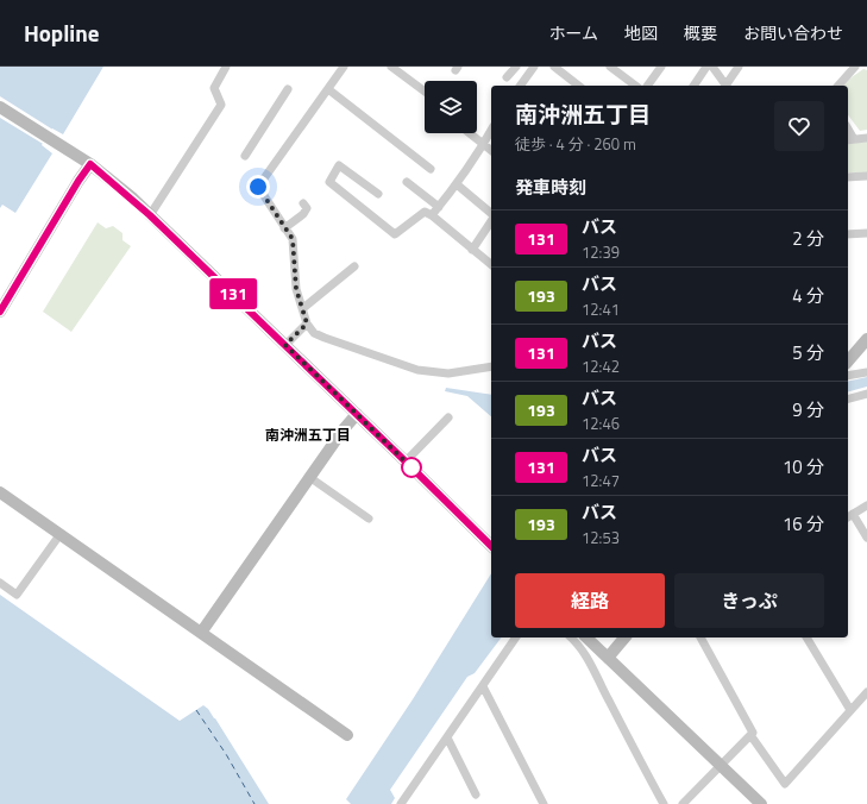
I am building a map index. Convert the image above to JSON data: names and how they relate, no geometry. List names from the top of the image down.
{
  "districts": ["南沖洲五丁目"],
  "lines": ["bus line 131"],
  "page": {
    "header": "Hopline",
    "nav": [
      "ホーム",
      "地図",
      "概要",
      "お問い合わせ"
    ],
    "on_map": "131",
    "heading": [
      ["南沖洲五丁目", "徒歩 · 4 分 · 260 m"],
      "発車時刻"
    ],
    "list": [
      {
        "mark": "131",
        "name": "バス",
        "note": "12:39",
        "value": "2 分"
      },
      {
        "mark": "193",
        "name": "バス",
        "note": "12:41",
        "value": "4 分"
      },
      {
        "mark": "131",
        "name": "バス",
        "note": "12:42",
        "value": "5 分"
      },
      {
        "mark": "193",
        "name": "バス",
        "note": "12:46",
        "value": "9 分"
      },
      {
        "mark": "131",
        "name": "バス",
        "note": "12:47",
        "value": "10 分"
      },
      {
        "mark": "193",
        "name": "バス",
        "note": "12:53",
        "value": "16 分"
      }
    ],
    "buttons": ["経路", "きっぷ"]
  }
}
